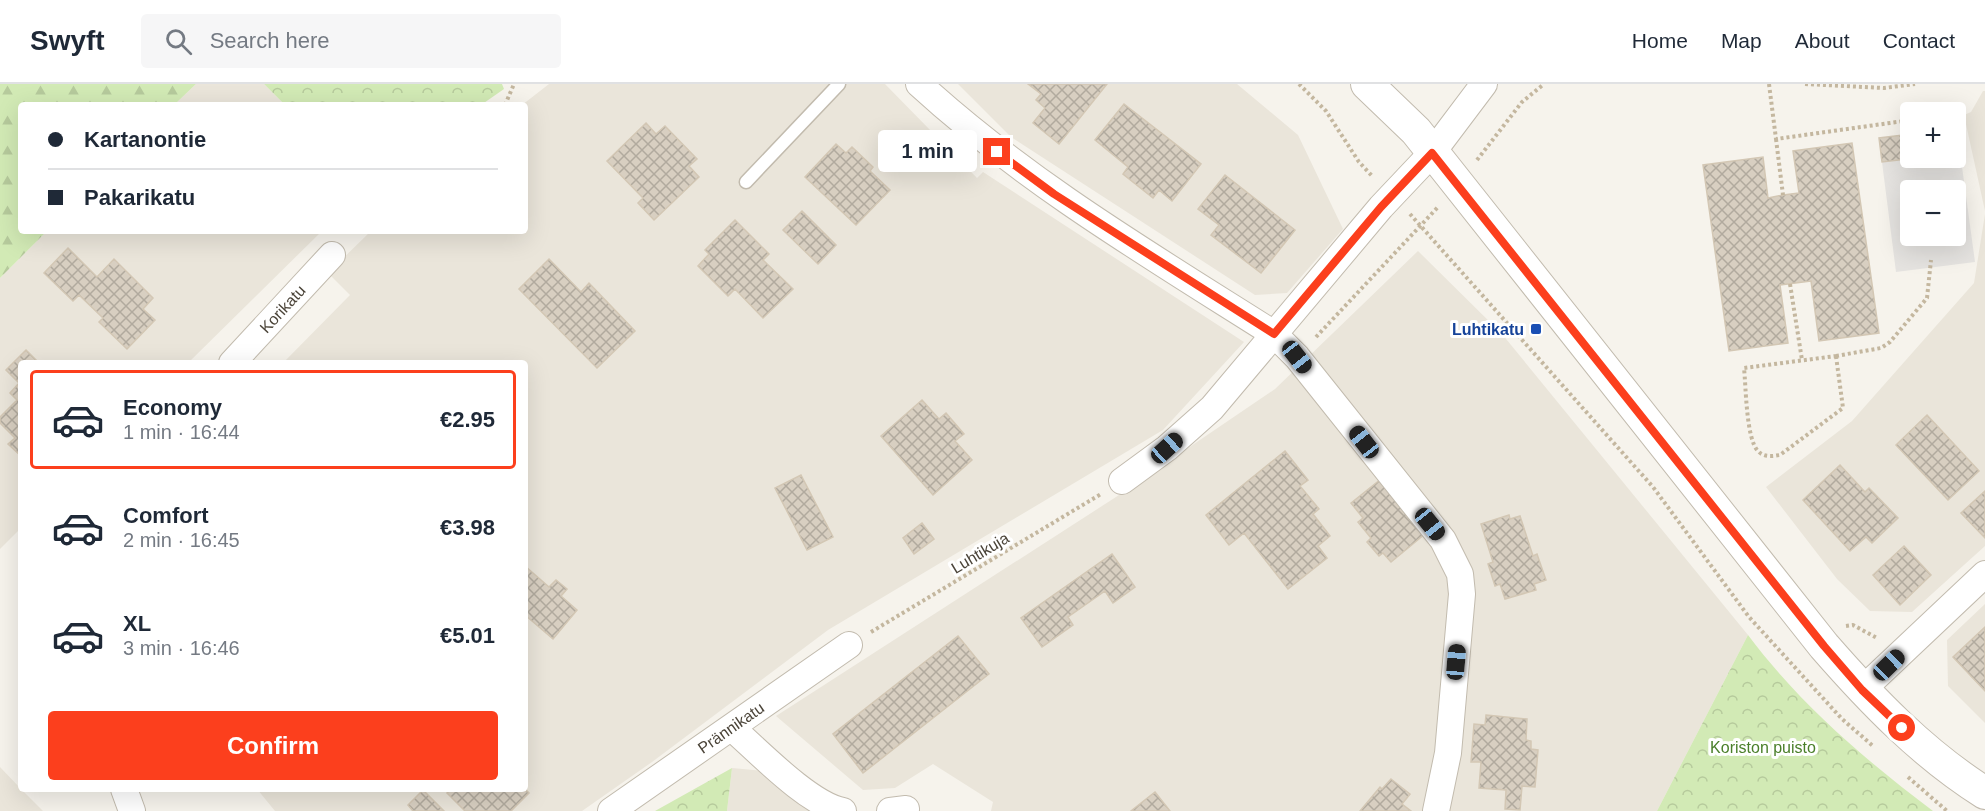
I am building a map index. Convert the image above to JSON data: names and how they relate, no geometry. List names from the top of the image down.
{
  "streets": {
    "street": ["Korikatu", "Prännikatu"],
    "path": ["Luhtikuja"]
  },
  "crossings": [
    ["Luhtikuja", "Prännikatu"]
  ],
  "parks": ["Koriston puisto"],
  "places": {
    "transit": ["Luhtikatu"]
  },
  "page": {
    "header": "Swyft",
    "search": "Search here",
    "nav": [
      "Home",
      "Map",
      "About",
      "Contact"
    ],
    "map_buttons": ["+", "−"],
    "banner": ["Kartanontie", "Pakarikatu"],
    "bubble": "1 min",
    "list": [
      {
        "name": "Economy",
        "note": "1 min · 16:44",
        "value": "€2.95"
      },
      {
        "name": "Comfort",
        "note": "2 min · 16:45",
        "value": "€3.98"
      },
      {
        "name": "XL",
        "note": "3 min · 16:46",
        "value": "€5.01"
      }
    ],
    "buttons": "Confirm"
  }
}
